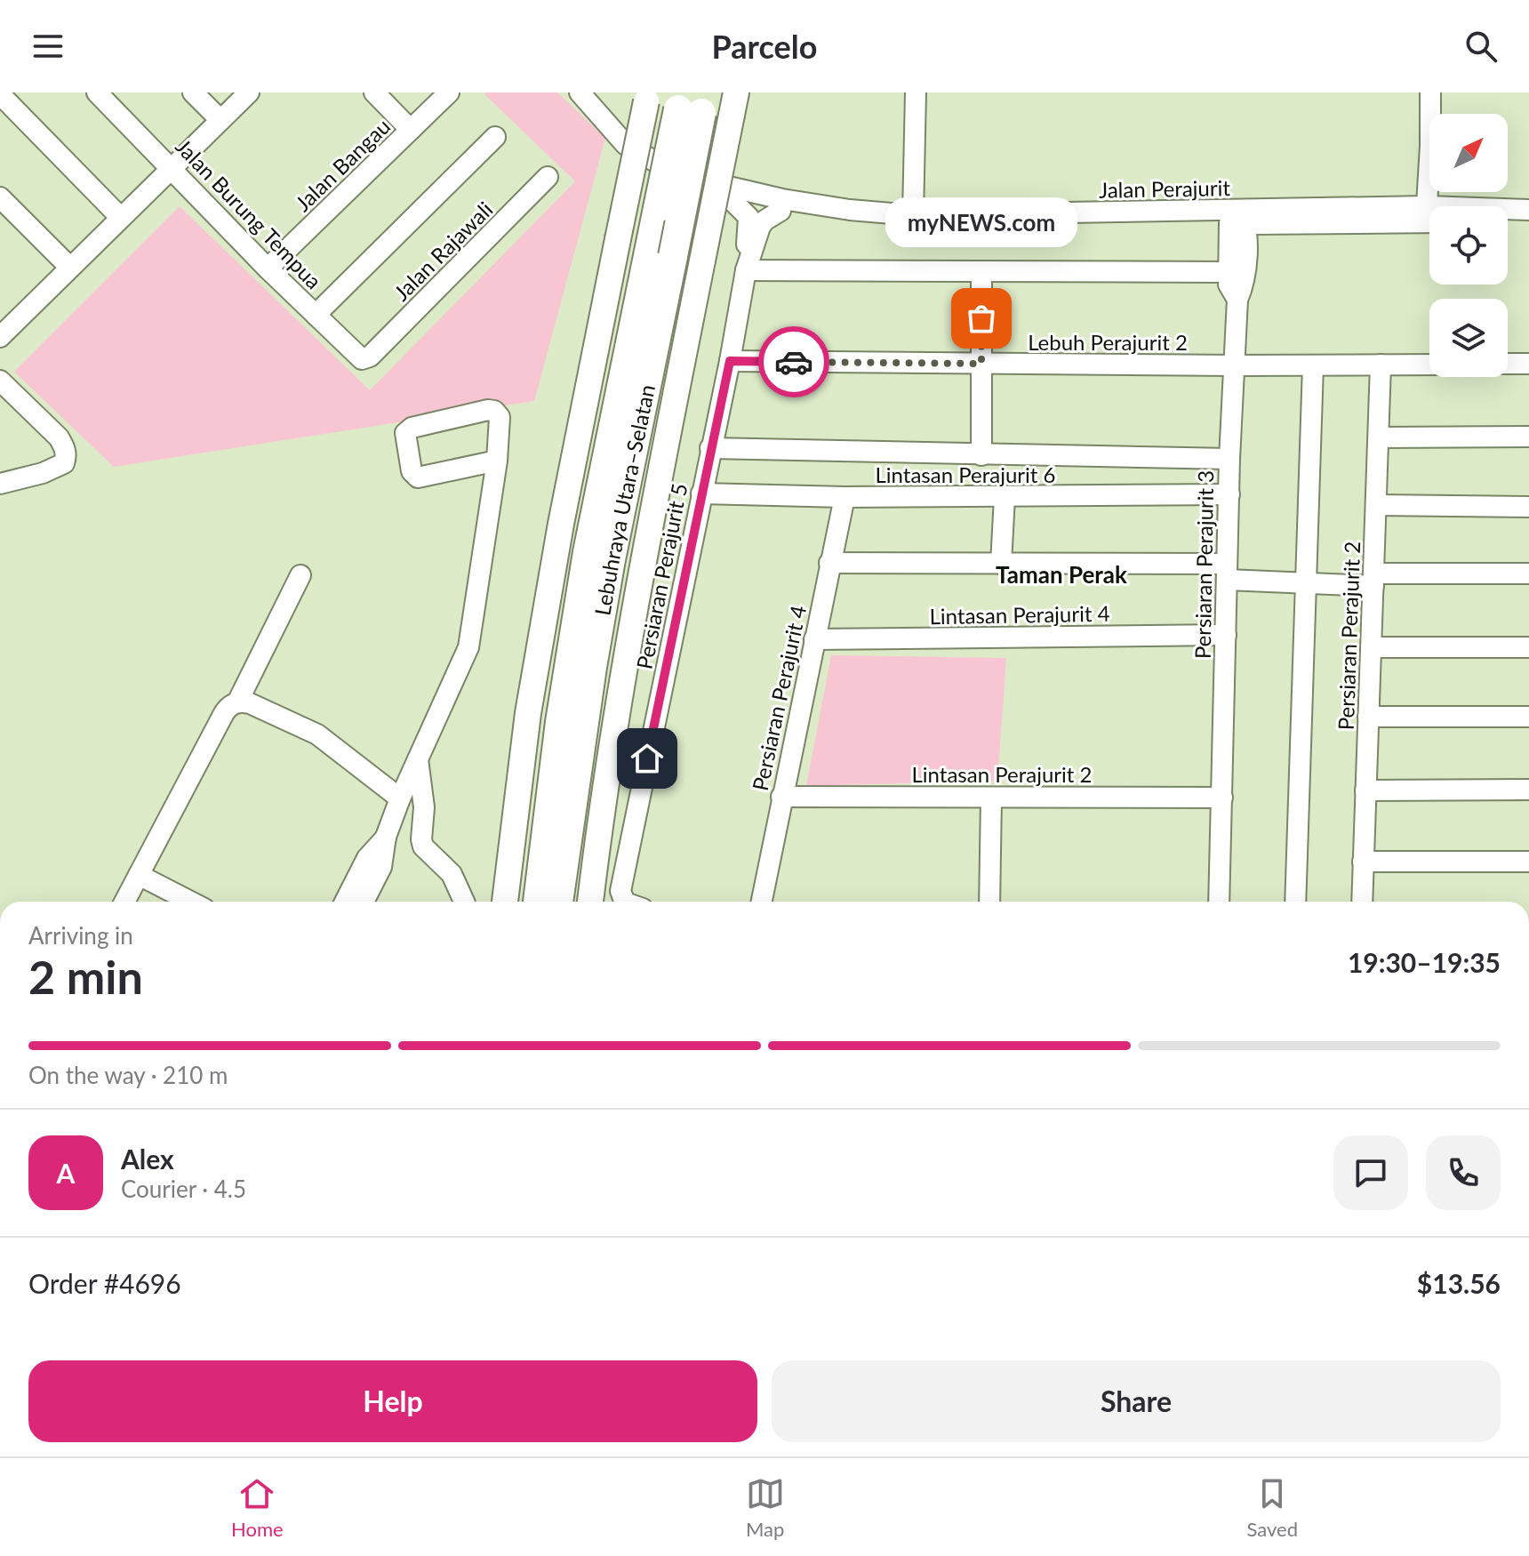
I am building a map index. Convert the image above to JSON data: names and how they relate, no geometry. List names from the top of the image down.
{
  "streets": {
    "highway": ["Lebuhraya Utara–Selatan"],
    "street": [
      "Jalan Bangau",
      "Jalan Perajurit",
      "Jalan Burung Tempua",
      "Jalan Rajawali",
      "Lebuh Perajurit 2",
      "Lintasan Perajurit 6",
      "Persiaran Perajurit 3",
      "Persiaran Perajurit 5",
      "Lintasan Perajurit 4",
      "Persiaran Perajurit 2",
      "Persiaran Perajurit 4",
      "Lintasan Perajurit 2"
    ]
  },
  "crossings": [
    ["Jalan Bangau", "Jalan Burung Tempua"],
    ["Jalan Perajurit", "Persiaran Perajurit 3"],
    ["Jalan Perajurit", "Persiaran Perajurit 5"],
    ["Jalan Burung Tempua", "Jalan Rajawali"],
    ["Lebuh Perajurit 2", "Persiaran Perajurit 3"],
    ["Lebuh Perajurit 2", "Persiaran Perajurit 5"],
    ["Lebuh Perajurit 2", "Persiaran Perajurit 2"],
    ["Lintasan Perajurit 6", "Persiaran Perajurit 3"],
    ["Lintasan Perajurit 6", "Persiaran Perajurit 5"],
    ["Lintasan Perajurit 6", "Persiaran Perajurit 4"],
    ["Persiaran Perajurit 3", "Lintasan Perajurit 4"],
    ["Persiaran Perajurit 3", "Lintasan Perajurit 2"],
    ["Lintasan Perajurit 4", "Persiaran Perajurit 4"],
    ["Persiaran Perajurit 4", "Lintasan Perajurit 2"]
  ],
  "districts": ["Taman Perak"],
  "places": ["myNEWS.com"],
  "north": "top right",
  "page": {
    "header": "Parcelo",
    "bubble": "myNEWS.com",
    "heading": ["2 min", "Arriving in", "19:30–19:35"],
    "panel": [
      "Alex",
      "Courier · 4.5",
      "Order #4696",
      "$13.56"
    ],
    "bar": "On the way · 210 m",
    "round": "A",
    "buttons": ["Help", "Share"],
    "tabs": ["Home", "Map", "Saved"]
  }
}
